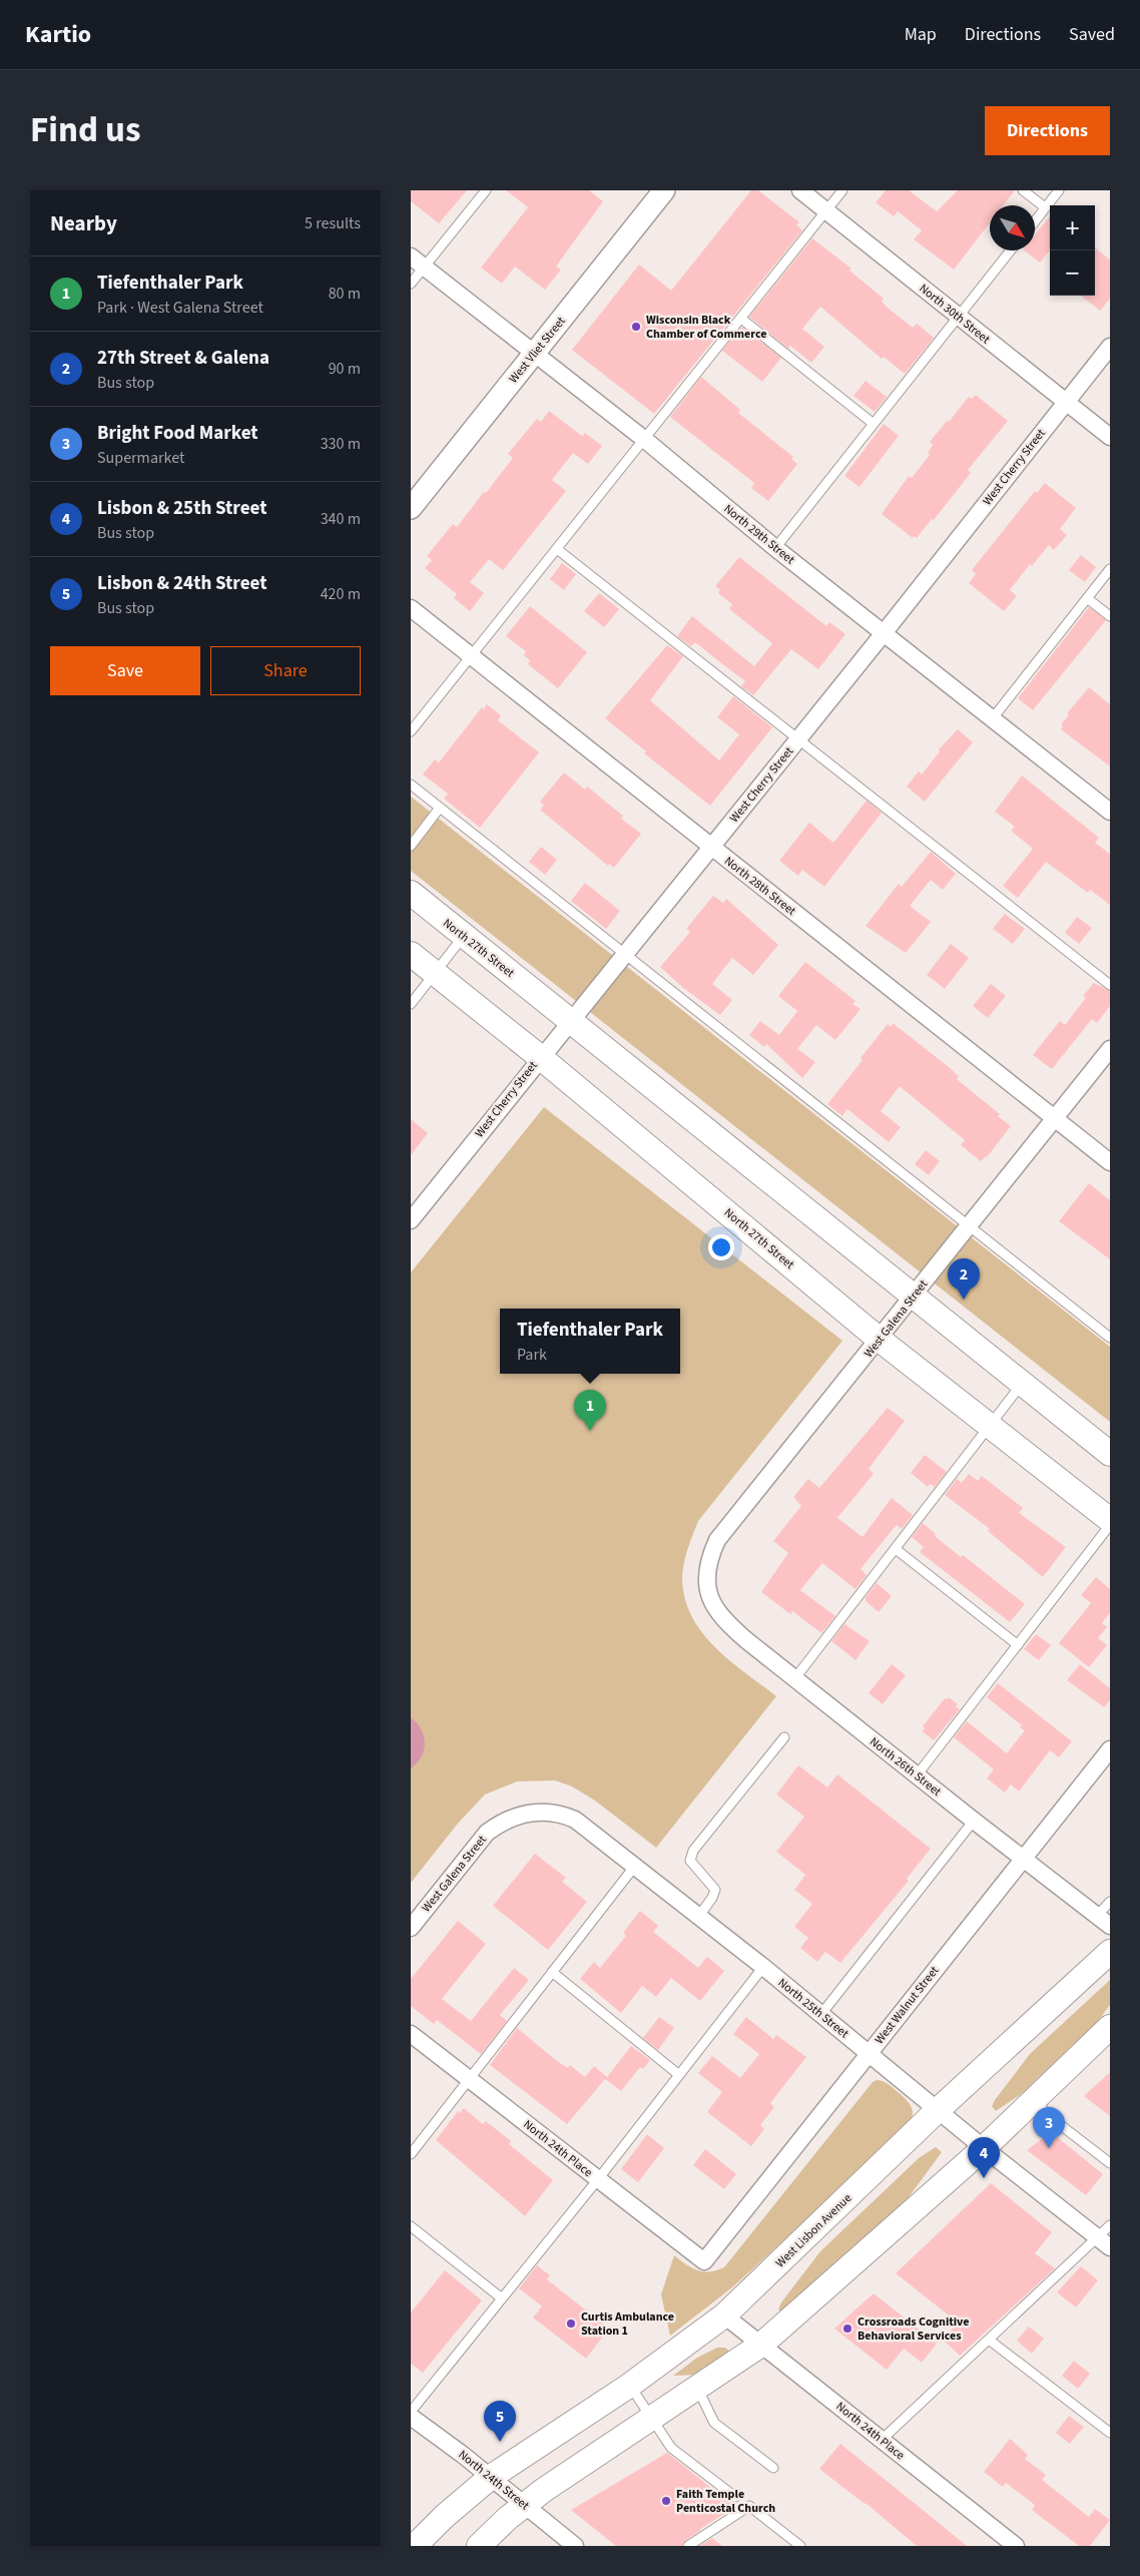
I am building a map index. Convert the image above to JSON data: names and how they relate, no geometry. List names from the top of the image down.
{
  "streets": {
    "main road": ["North 27th Street", "West Lisbon Avenue"],
    "street": [
      "North 30th Street",
      "West Vliet Street",
      "West Cherry Street",
      "North 29th Street",
      "North 28th Street",
      "West Galena Street",
      "North 26th Street",
      "West Walnut Street",
      "North 25th Street",
      "North 24th Place",
      "North 24th Street"
    ]
  },
  "crossings": [
    ["North 30th Street", "West Cherry Street"],
    ["West Vliet Street", "North 29th Street"],
    ["West Cherry Street", "North 29th Street"],
    ["West Cherry Street", "North 28th Street"],
    ["West Cherry Street", "North 27th Street"],
    ["North 28th Street", "West Galena Street"],
    ["North 27th Street", "West Galena Street"],
    ["West Galena Street", "North 26th Street"],
    ["West Galena Street", "North 25th Street"],
    ["North 26th Street", "West Walnut Street"],
    ["West Walnut Street", "North 25th Street"],
    ["West Walnut Street", "North 24th Place"],
    ["North 25th Street", "West Lisbon Avenue"],
    ["North 24th Place", "West Lisbon Avenue"],
    ["West Lisbon Avenue", "North 24th Street"]
  ],
  "places": [
    "Wisconsin Black Chamber of Commerce",
    "Curtis Ambulance Station 1",
    "Crossroads Cognitive Behavioral Services",
    "Faith Temple Penticostal Church"
  ],
  "north": "bottom right",
  "page": {
    "header": "Kartio",
    "nav": ["Map", "Directions", "Saved"],
    "title": "Find us",
    "buttons": [
      "Directions",
      ["Save", "Share"]
    ],
    "heading": ["Nearby", "5 results"],
    "map_buttons": ["+", "−"],
    "list": [
      {
        "mark": "1",
        "name": "Tiefenthaler Park",
        "note": "Park · West Galena Street",
        "value": "80 m"
      },
      {
        "mark": "2",
        "name": "27th Street & Galena",
        "note": "Bus stop",
        "value": "90 m"
      },
      {
        "mark": "3",
        "name": "Bright Food Market",
        "note": "Supermarket",
        "value": "330 m"
      },
      {
        "mark": "4",
        "name": "Lisbon & 25th Street",
        "note": "Bus stop",
        "value": "340 m"
      },
      {
        "mark": "5",
        "name": "Lisbon & 24th Street",
        "note": "Bus stop",
        "value": "420 m"
      }
    ],
    "pins": [
      "2",
      "1",
      "3",
      "4",
      "5"
    ],
    "popup": ["Tiefenthaler Park", "Park"]
  }
}
